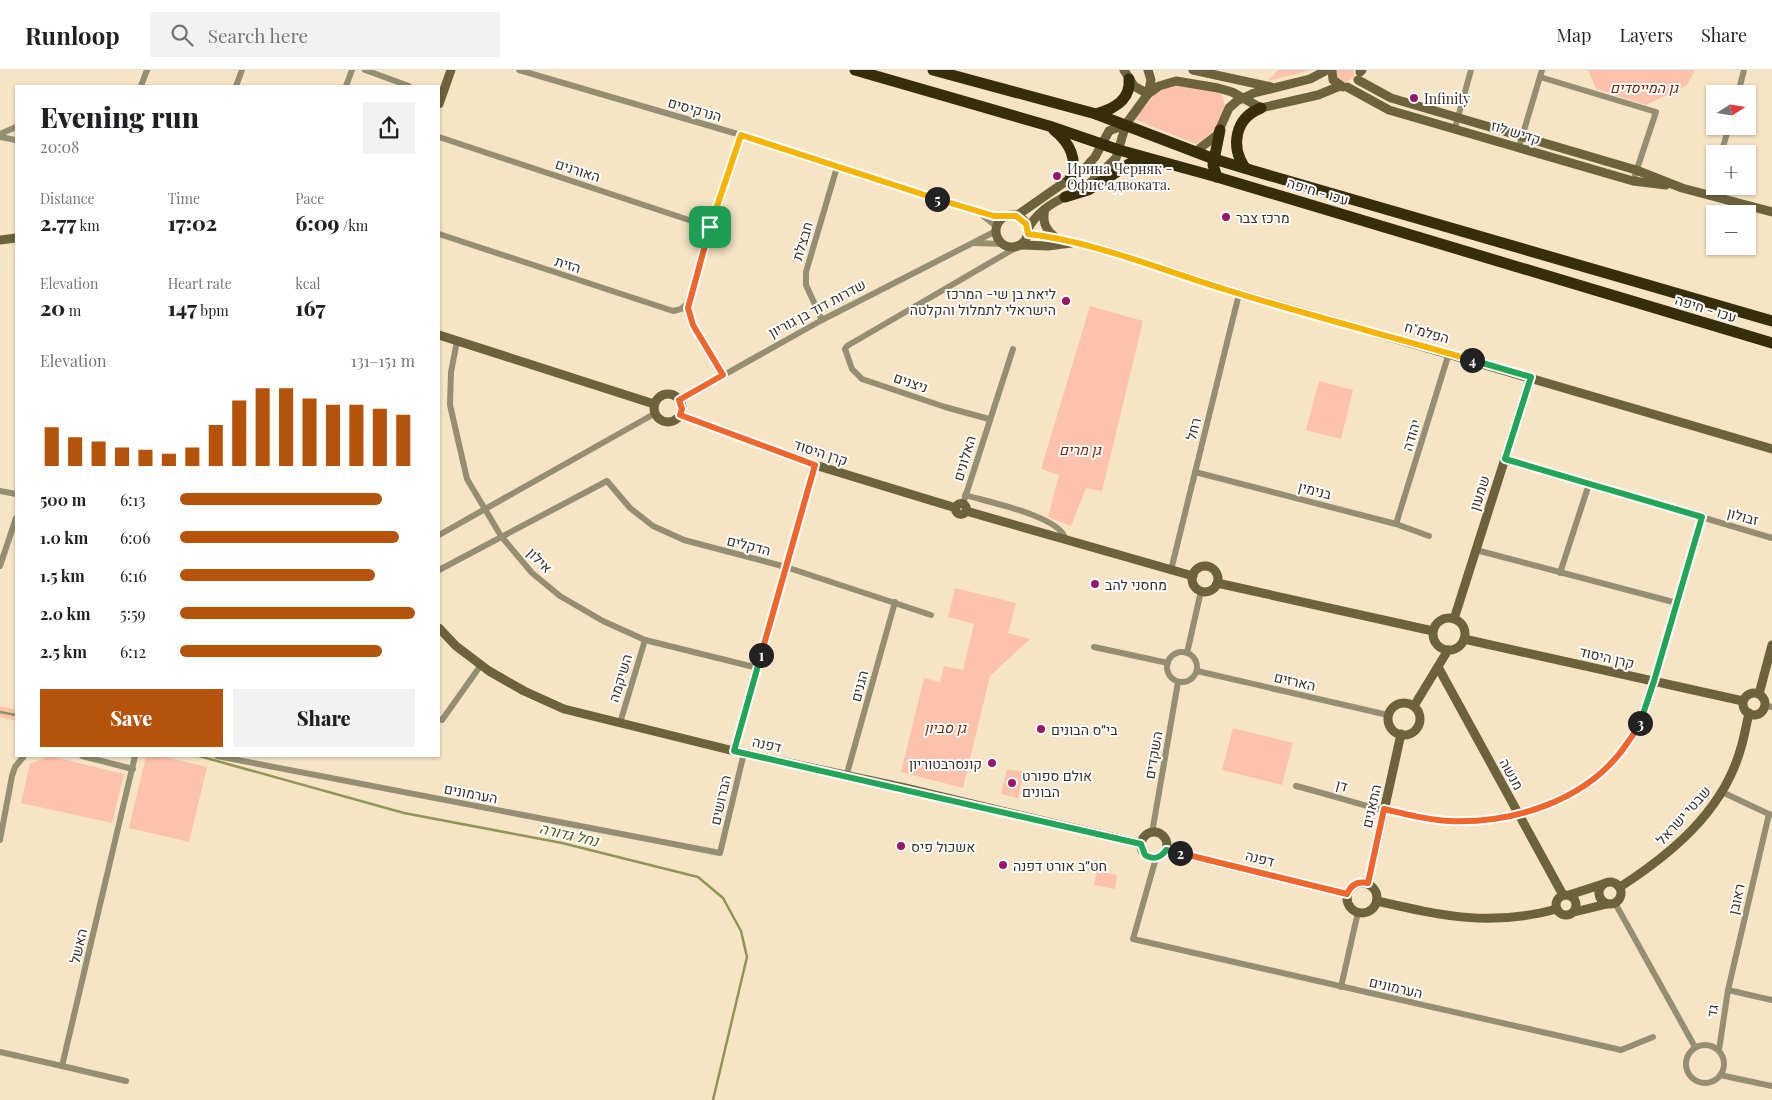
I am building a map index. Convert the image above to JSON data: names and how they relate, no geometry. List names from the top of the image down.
{
  "streets": {
    "highway": ["עכו - חיפה"],
    "street": [
      "הנרקיסים",
      "קדיש לוז",
      "האורנים",
      "חבצלת",
      "הזית",
      "שדרות דוד בן גוריון",
      "הפלמ\"ח",
      "ניצנים",
      "רחל",
      "יהודה",
      "קרן היסוד",
      "האלונים",
      "בנימין",
      "שמעון",
      "זבולון",
      "הדקלים",
      "אילון",
      "השיקמה",
      "הארזים",
      "הגנים",
      "דפנה",
      "השקדים",
      "מנשה",
      "דן",
      "הערמונים",
      "הברושים",
      "התאנים",
      "שבטי ישראל",
      "ראובן",
      "האשל",
      "גד"
    ]
  },
  "crossings": [
    ["הנרקיסים", "חבצלת"],
    ["הנרקיסים", "שדרות דוד בן גוריון"],
    ["הנרקיסים", "הפלמ\"ח"],
    ["הנרקיסים", "ניצנים"],
    ["חבצלת", "שדרות דוד בן גוריון"],
    ["שדרות דוד בן גוריון", "הפלמ\"ח"],
    ["שדרות דוד בן גוריון", "ניצנים"],
    ["שדרות דוד בן גוריון", "קרן היסוד"],
    ["הפלמ\"ח", "ניצנים"],
    ["הפלמ\"ח", "רחל"],
    ["הפלמ\"ח", "יהודה"],
    ["הפלמ\"ח", "שמעון"],
    ["ניצנים", "האלונים"],
    ["רחל", "קרן היסוד"],
    ["רחל", "בנימין"],
    ["יהודה", "בנימין"],
    ["קרן היסוד", "האלונים"],
    ["קרן היסוד", "שמעון"],
    ["קרן היסוד", "דן"],
    ["קרן היסוד", "הברושים"],
    ["קרן היסוד", "שבטי ישראל"],
    ["שמעון", "זבולון"],
    ["זבולון", "דן"],
    ["הדקלים", "אילון"],
    ["הדקלים", "הגנים"],
    ["הדקלים", "הברושים"],
    ["אילון", "השיקמה"],
    ["אילון", "הברושים"],
    ["השיקמה", "דפנה"],
    ["הארזים", "השקדים"],
    ["הארזים", "התאנים"],
    ["הגנים", "דפנה"],
    ["דפנה", "השקדים"],
    ["דפנה", "הערמונים"],
    ["דפנה", "הברושים"],
    ["דפנה", "התאנים"],
    ["השקדים", "הערמונים"],
    ["מנשה", "דן"],
    ["דן", "התאנים"],
    ["הערמונים", "הברושים"],
    ["ראובן", "גד"]
  ],
  "water": ["נחל גדורה"],
  "parks": ["גן המייסדים", "גן מרים", "גן סביון"],
  "places": [
    "Infinity",
    "Ирина Черняк - Офис адвоката.",
    "מרכז צבר",
    "ליאת בן שי- המרכז הישראלי לתמלול והקלטה",
    "מחסני להב",
    "בי״ס הבונים",
    "קונסרבטוריון",
    "אולם ספורט הבונים",
    "אשכול פיס",
    "חט״ב אורט דפנה"
  ],
  "north": "right",
  "page": {
    "header": "Runloop",
    "search": "Search here",
    "nav": ["Map", "Layers", "Share"],
    "map_buttons": ["+", "−"],
    "heading": ["Evening run", "20:08"],
    "stats": [
      ["Distance", "2.77 km"],
      ["Time", "17:02"],
      ["Pace", "6:09 /km"],
      ["Elevation", "20 m"],
      ["Heart rate", "147 bpm"],
      ["kcal", "167"]
    ],
    "pins": [
      "5",
      "4",
      "1",
      "3",
      "2"
    ],
    "chart": ["Elevation", "131–151 m"],
    "list": [
      {
        "name": "500 m",
        "note": "6:13"
      },
      {
        "name": "1.0 km",
        "note": "6:06"
      },
      {
        "name": "1.5 km",
        "note": "6:16"
      },
      {
        "name": "2.0 km",
        "note": "5:59"
      },
      {
        "name": "2.5 km",
        "note": "6:12"
      }
    ],
    "buttons": ["Save", "Share"]
  }
}
